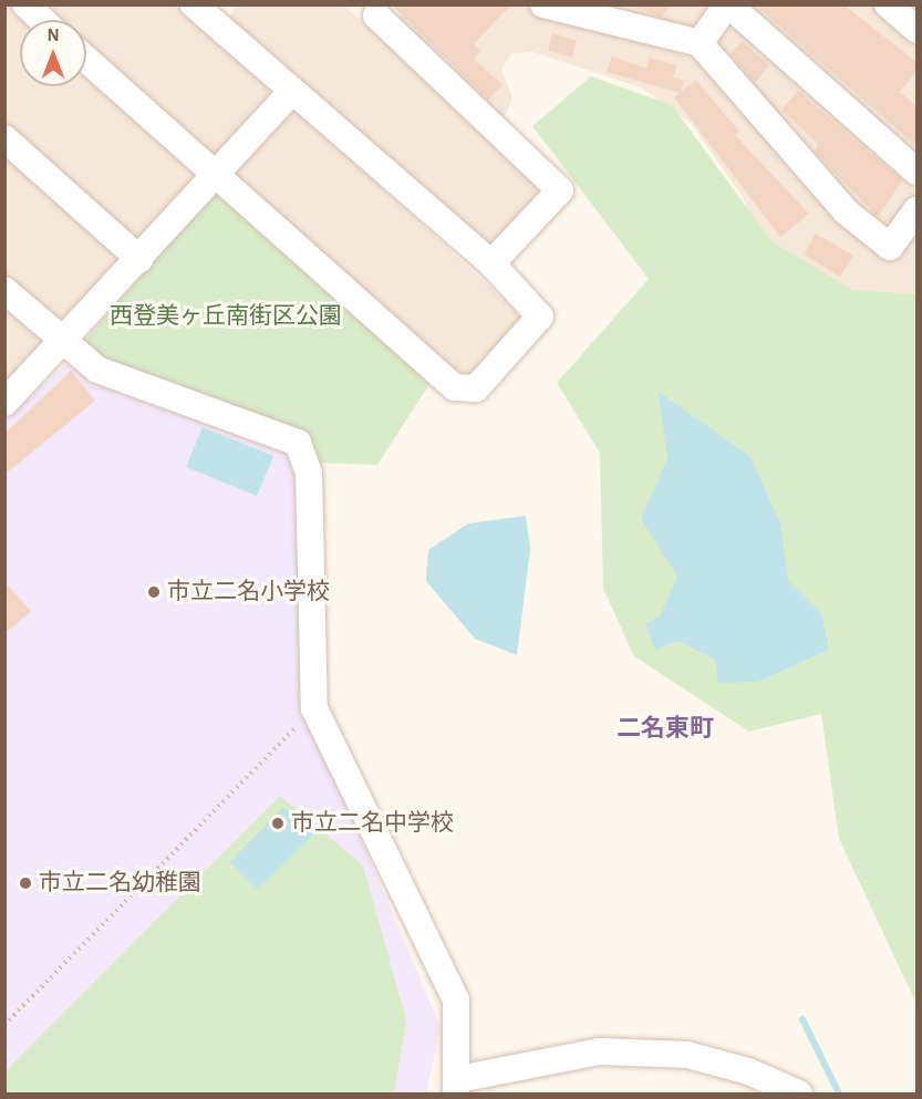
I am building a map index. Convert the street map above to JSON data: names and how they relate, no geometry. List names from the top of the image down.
{
  "districts": ["二名東町"],
  "parks": ["西登美ヶ丘南街区公園"],
  "places": ["市立二名小学校", "市立二名中学校", "市立二名幼稚園"],
  "north": "top"
}
